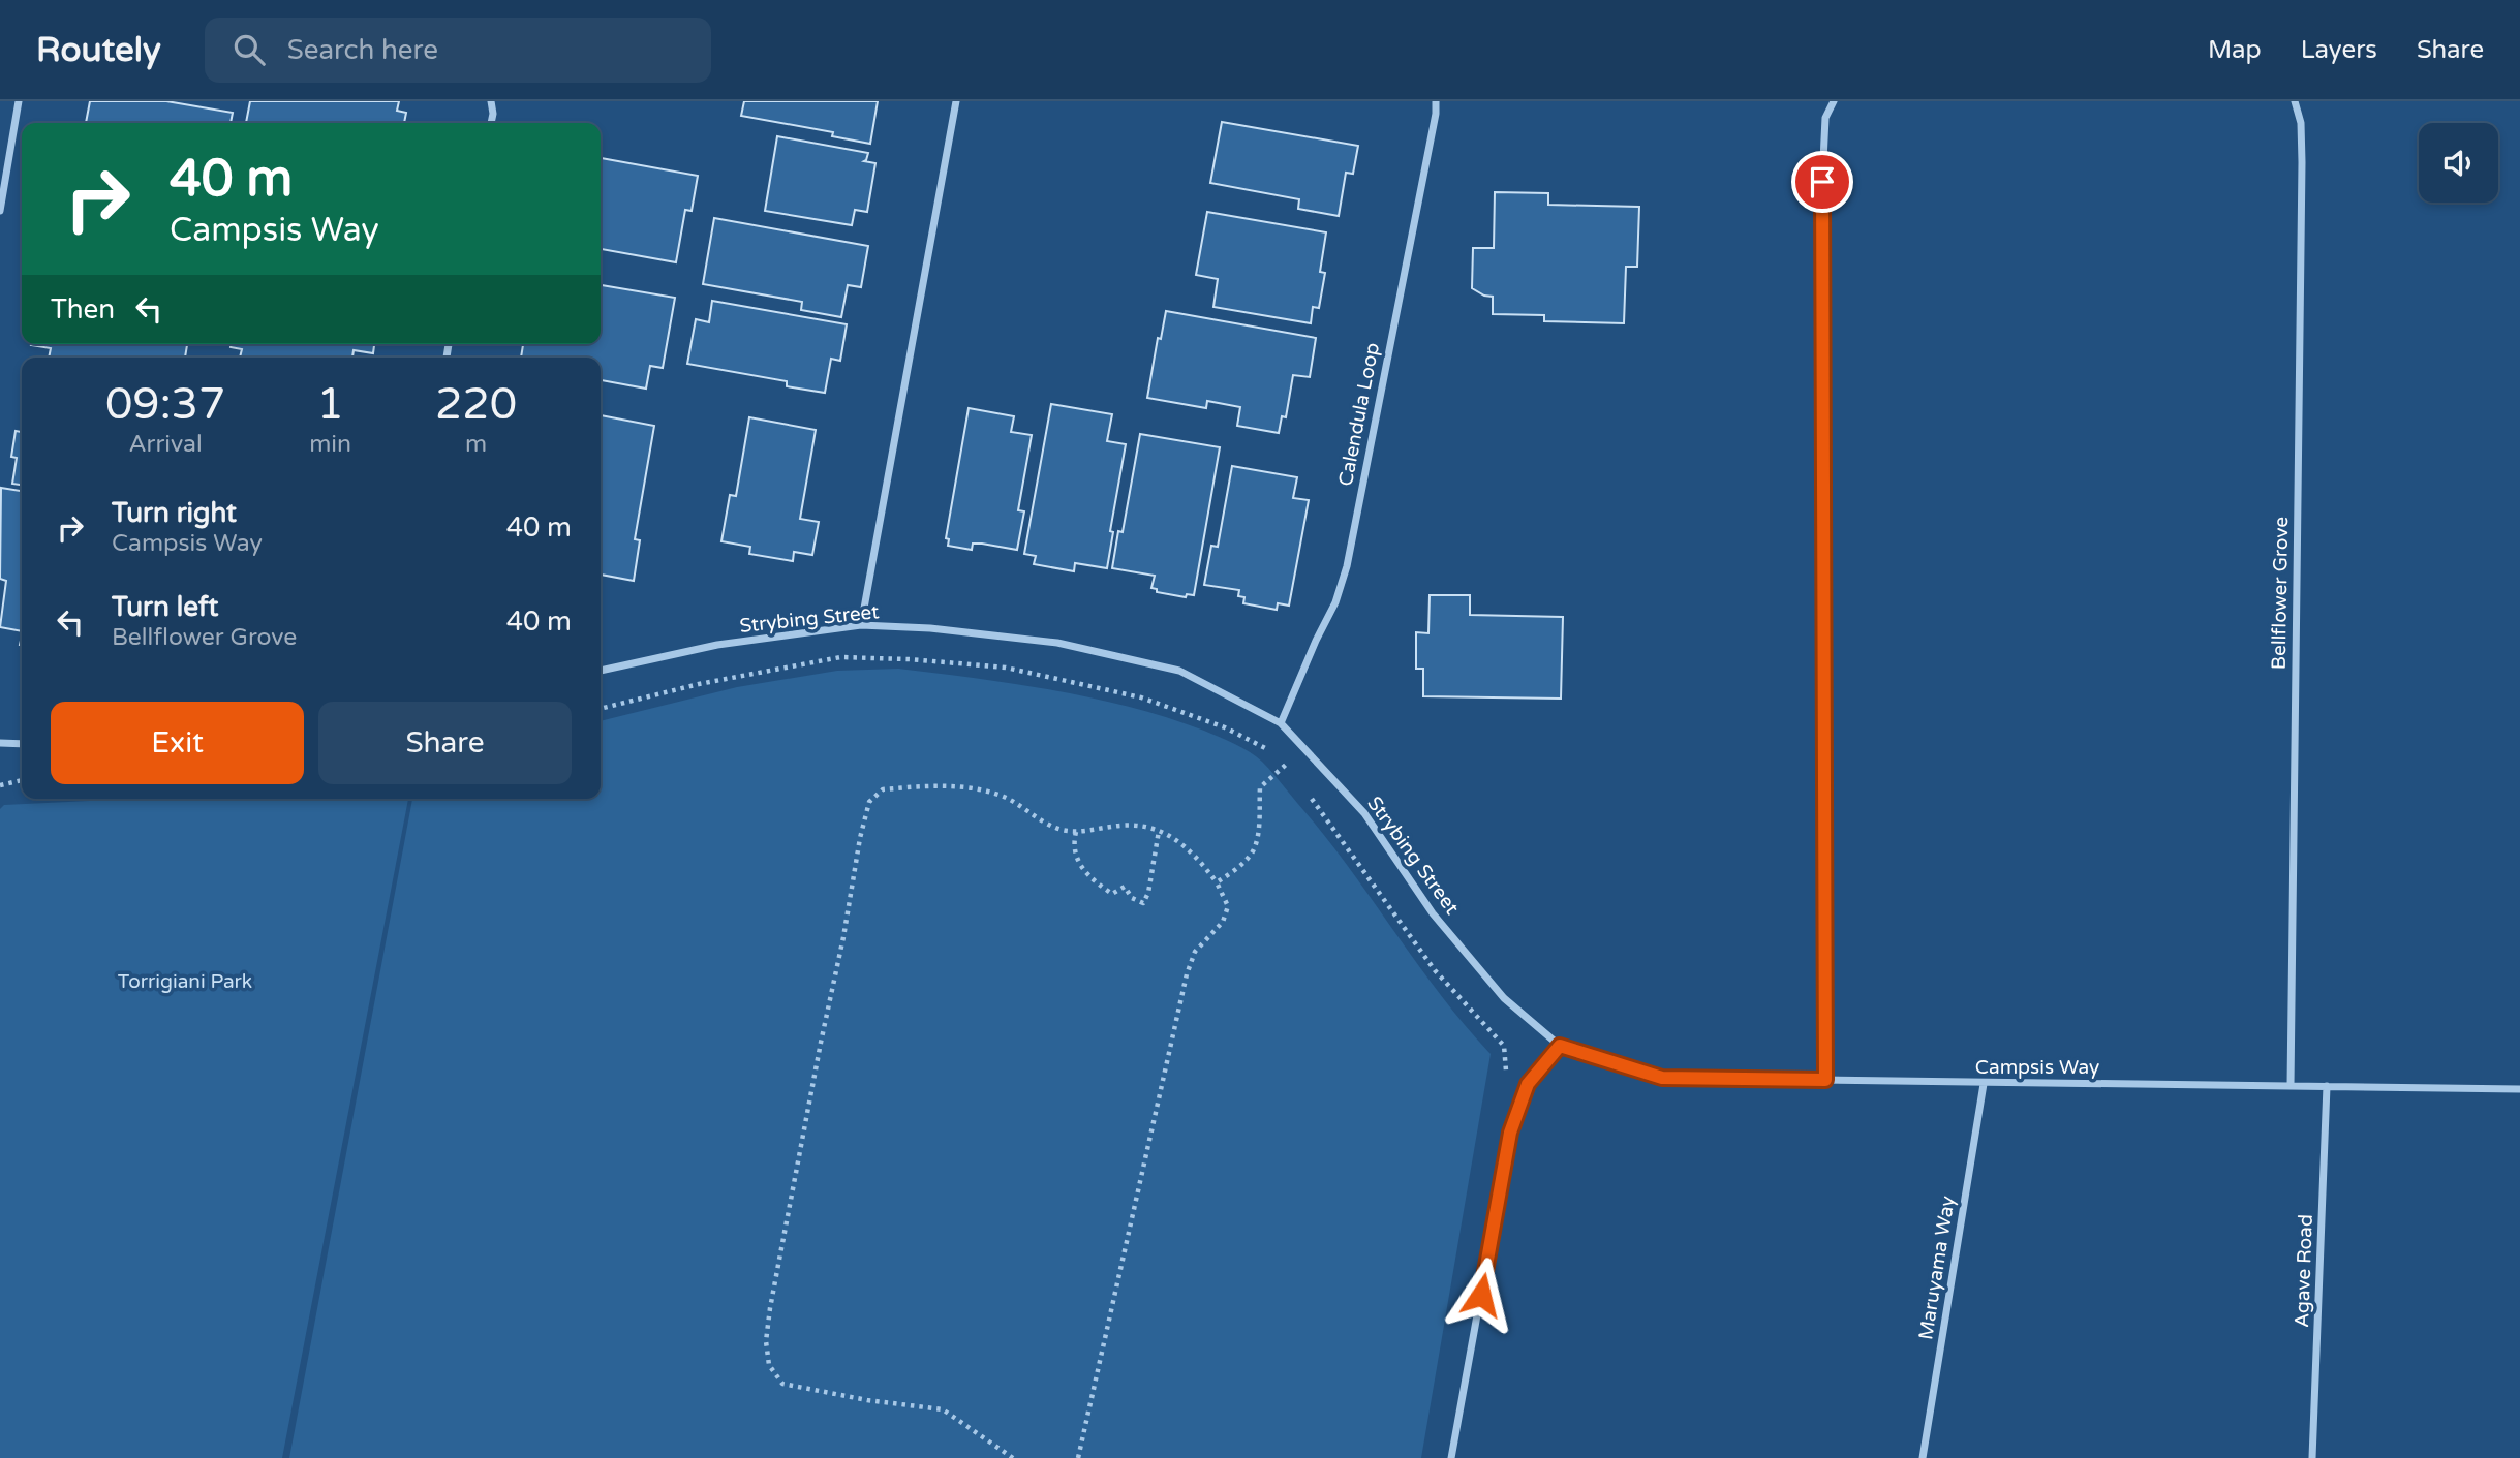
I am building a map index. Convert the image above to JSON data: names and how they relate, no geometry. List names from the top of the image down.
{
  "streets": {
    "street": [
      "Calendula Loop",
      "Bellflower Grove",
      "Strybing Street",
      "Campsis Way",
      "Maruyama Way",
      "Agave Road"
    ]
  },
  "crossings": [
    ["Calendula Loop", "Strybing Street"],
    ["Bellflower Grove", "Campsis Way"],
    ["Strybing Street", "Campsis Way"],
    ["Campsis Way", "Maruyama Way"],
    ["Campsis Way", "Agave Road"]
  ],
  "parks": ["Torrigiani Park"],
  "page": {
    "header": "Routely",
    "search": "Search here",
    "nav": ["Map", "Layers", "Share"],
    "turn": ["40 m", "Campsis Way"],
    "then": "Then",
    "eta": [
      "09:37",
      "Arrival",
      "1",
      "min",
      "220",
      "m"
    ],
    "list": [
      {
        "name": "Turn right",
        "note": "Campsis Way",
        "value": "40 m"
      },
      {
        "name": "Turn left",
        "note": "Bellflower Grove",
        "value": "40 m"
      }
    ],
    "buttons": ["Exit", "Share"]
  }
}
